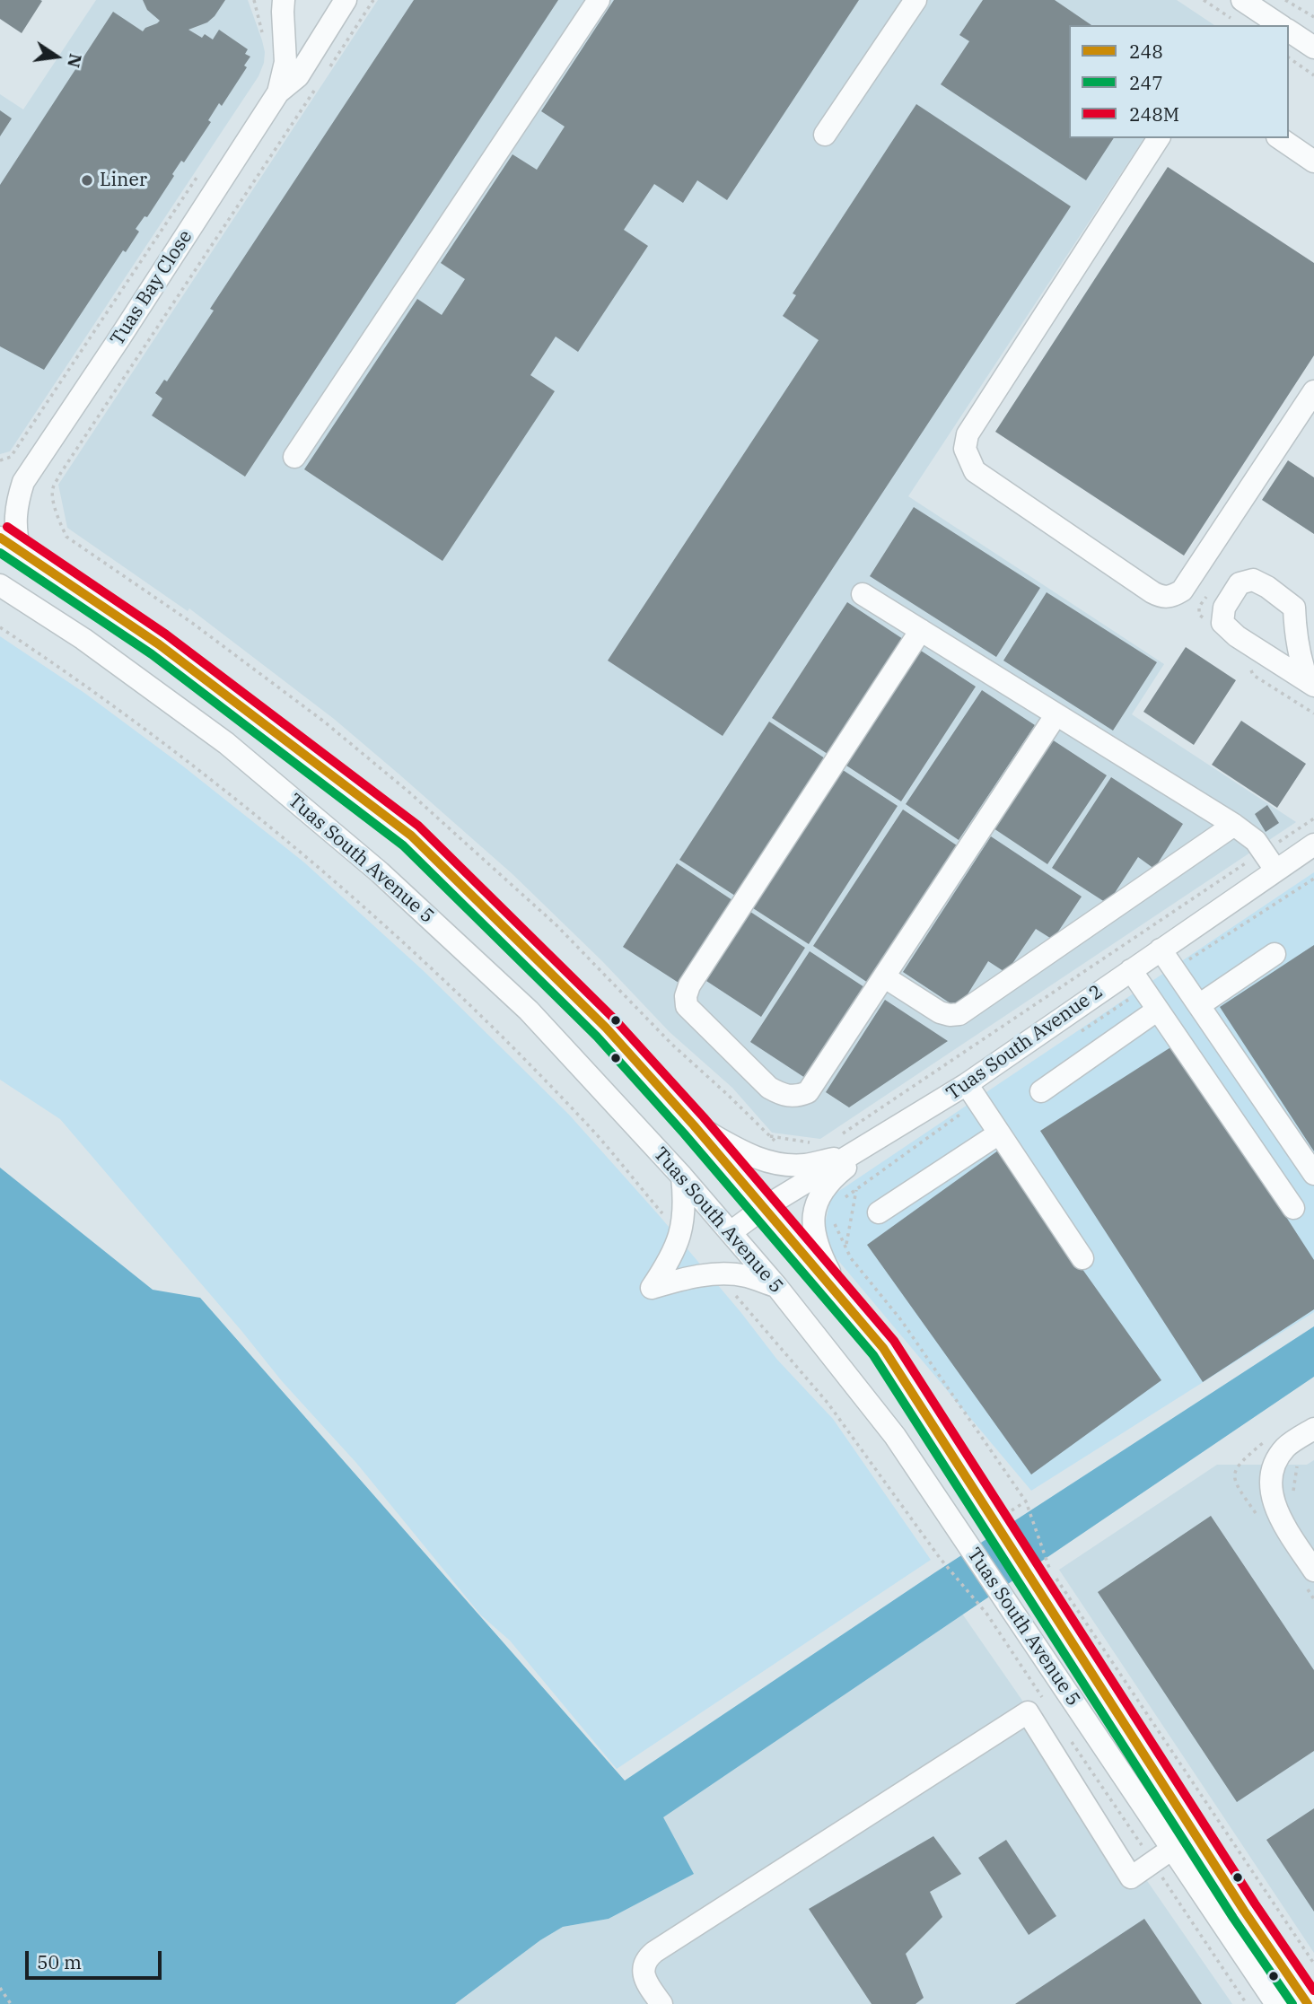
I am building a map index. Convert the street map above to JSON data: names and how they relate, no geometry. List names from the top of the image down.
{
  "streets": {
    "street": ["Tuas Bay Close", "Tuas South Avenue 5", "Tuas South Avenue 2"]
  },
  "crossings": [
    ["Tuas South Avenue 5", "Tuas South Avenue 2"]
  ],
  "places": ["Liner"],
  "lines": ["transit line 248M", "transit line 248", "transit line 247"],
  "legend": ["248", "247", "248M"],
  "scale_bar": "50 m",
  "north": "right"
}
